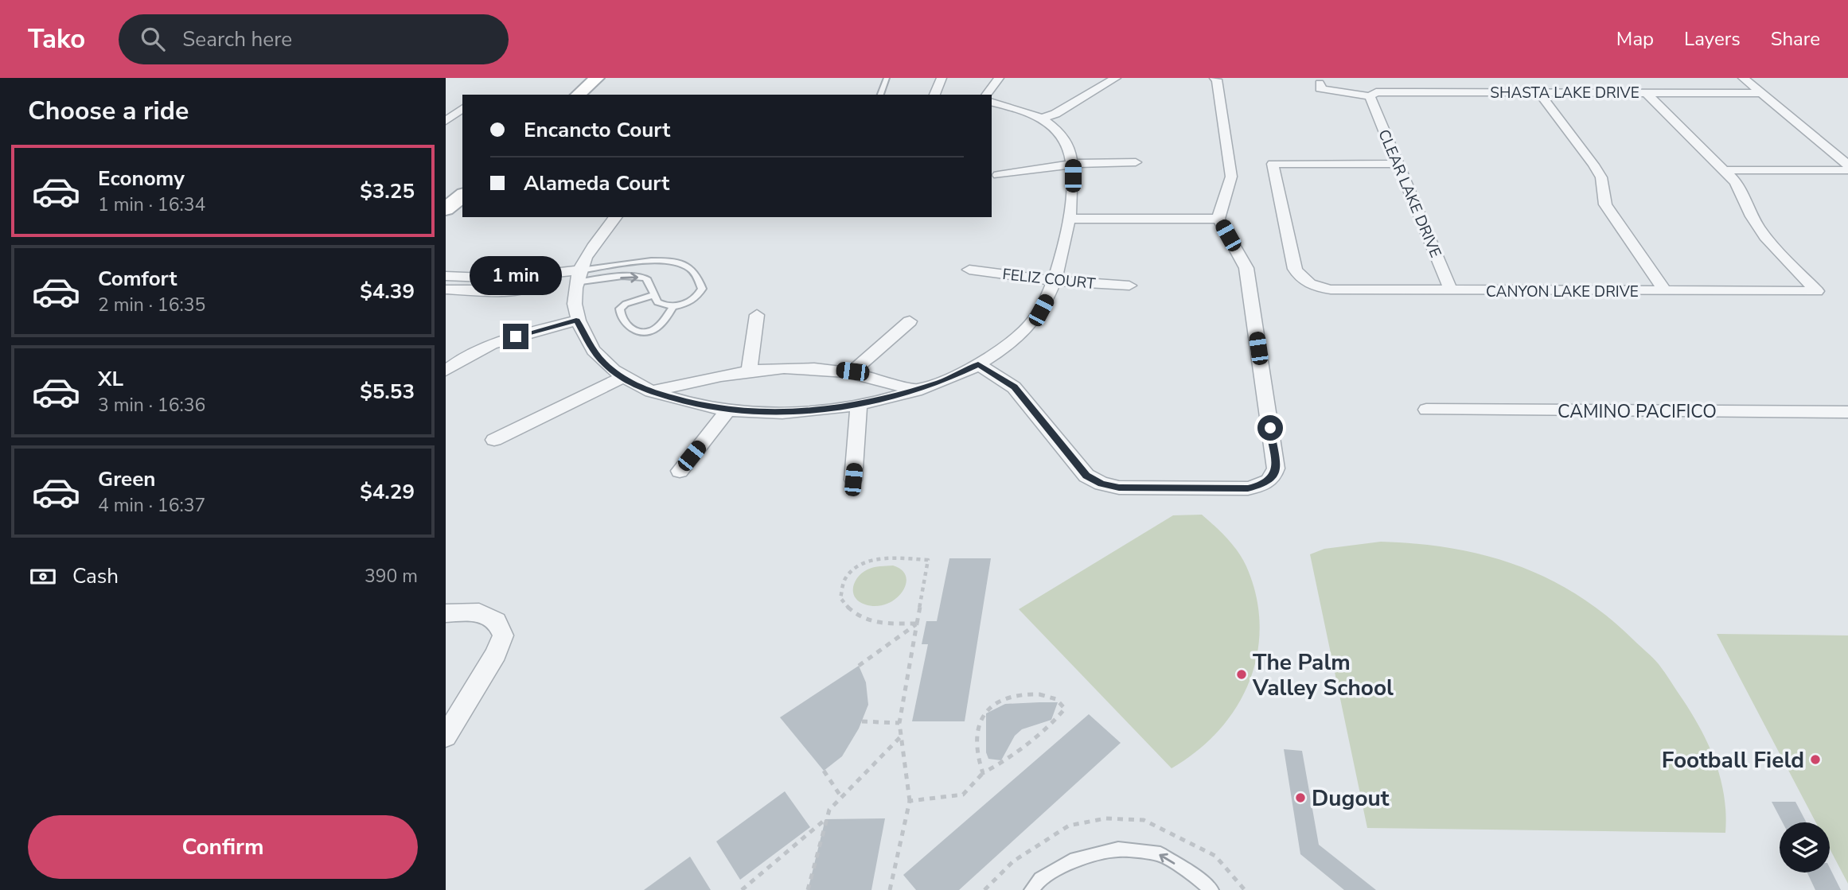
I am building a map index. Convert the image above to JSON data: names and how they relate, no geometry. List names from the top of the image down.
{
  "streets": {
    "street": [
      "SHASTA LAKE DRIVE",
      "CLEAR LAKE DRIVE",
      "FELIZ COURT",
      "CANYON LAKE DRIVE",
      "CAMINO PACIFICO"
    ]
  },
  "crossings": [
    ["SHASTA LAKE DRIVE", "CLEAR LAKE DRIVE"],
    ["CLEAR LAKE DRIVE", "CANYON LAKE DRIVE"]
  ],
  "places": ["The Palm Valley School", "Football Field", "Dugout"],
  "page": {
    "header": "Tako",
    "search": "Search here",
    "nav": ["Map", "Layers", "Share"],
    "heading": "Choose a ride",
    "banner": ["Encancto Court", "Alameda Court"],
    "list": [
      {
        "name": "Economy",
        "note": "1 min · 16:34",
        "value": "$3.25"
      },
      {
        "name": "Comfort",
        "note": "2 min · 16:35",
        "value": "$4.39"
      },
      {
        "name": "XL",
        "note": "3 min · 16:36",
        "value": "$5.53"
      },
      {
        "name": "Green",
        "note": "4 min · 16:37",
        "value": "$4.29"
      }
    ],
    "bubble": "1 min",
    "pay": ["Cash", "390 m"],
    "buttons": "Confirm"
  }
}
